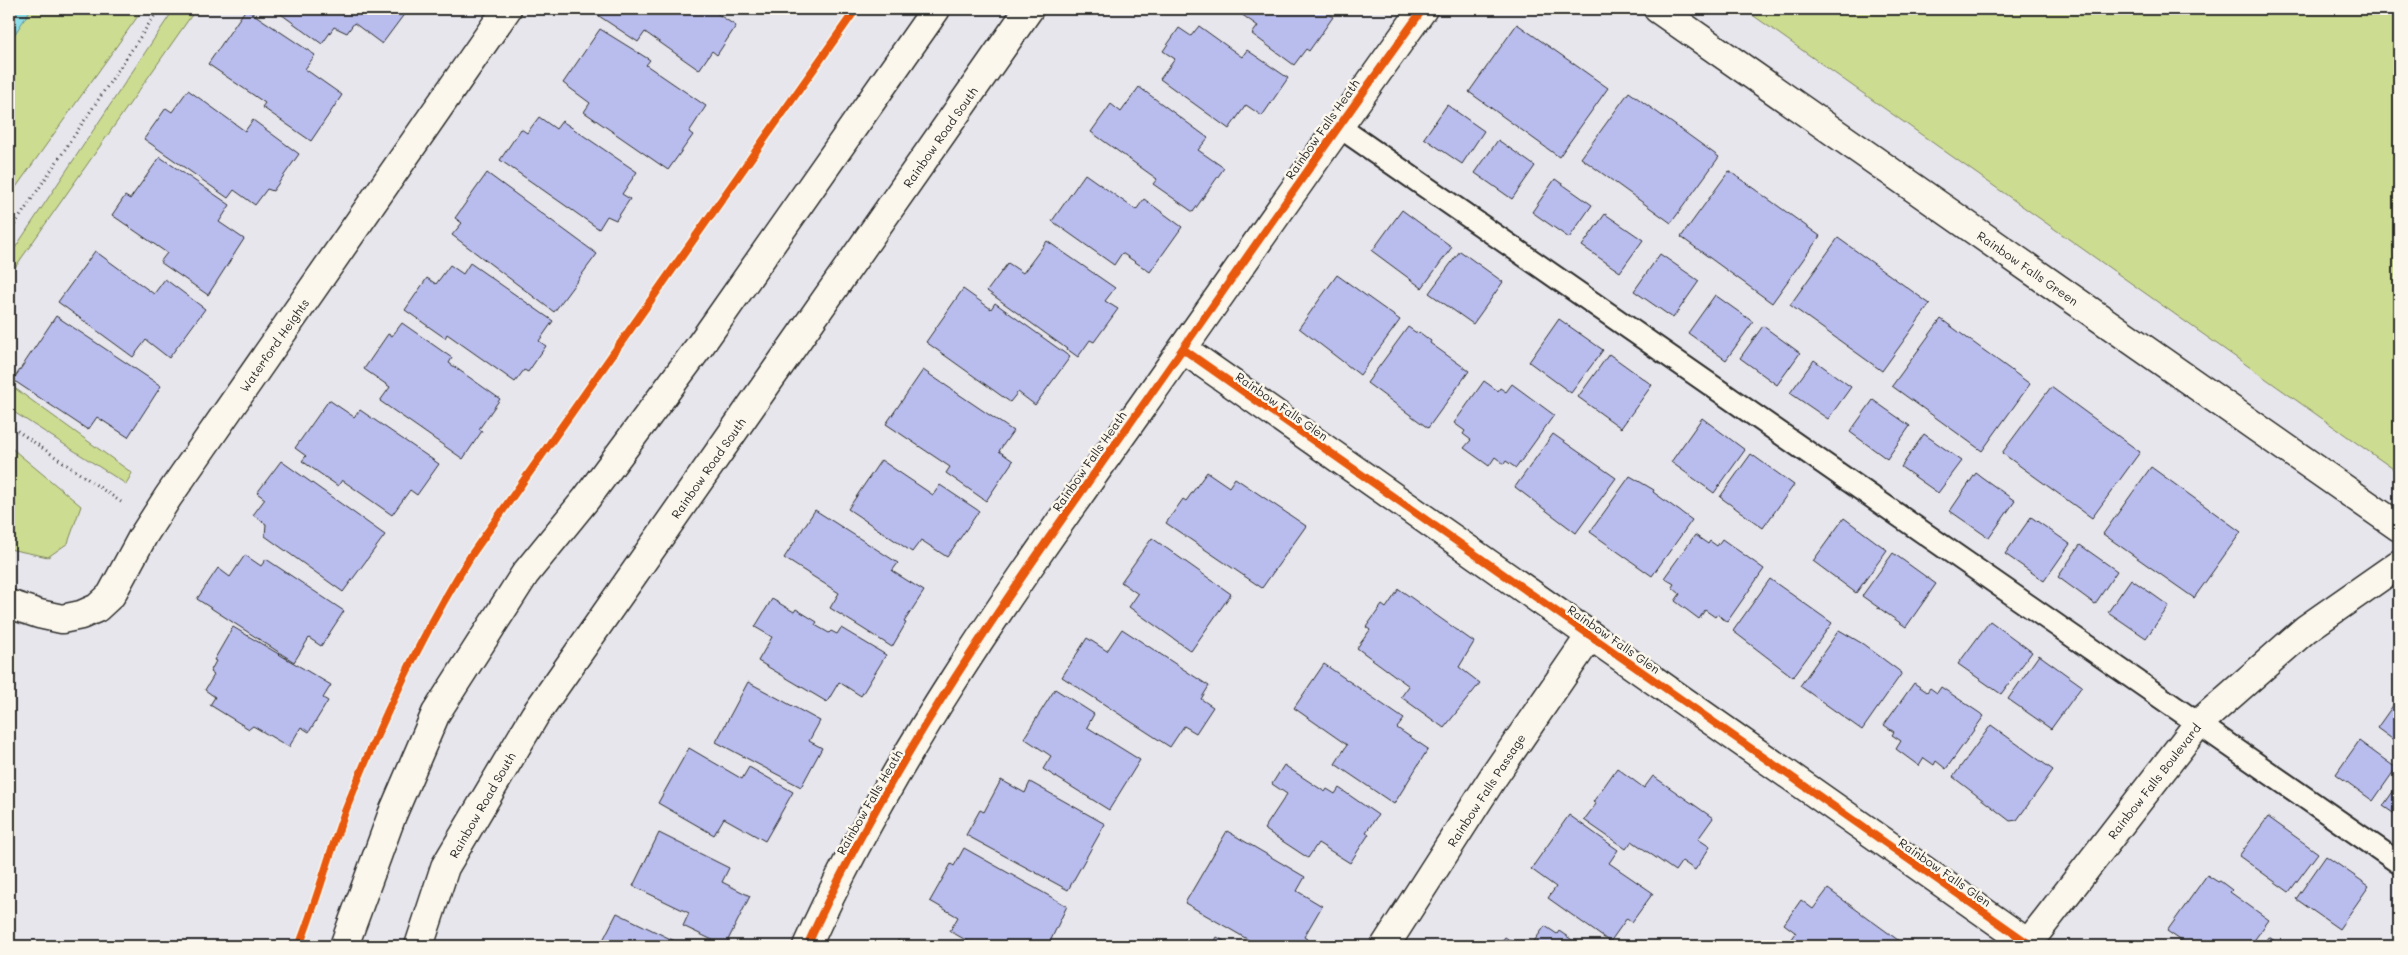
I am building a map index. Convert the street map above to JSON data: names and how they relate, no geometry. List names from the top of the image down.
{
  "streets": {
    "street": [
      "Rainbow Falls Heath",
      "Rainbow Road South",
      "Rainbow Falls Green",
      "Waterford Heights",
      "Rainbow Falls Glen",
      "Rainbow Falls Boulevard",
      "Rainbow Falls Passage"
    ]
  },
  "crossings": [
    ["Rainbow Falls Heath", "Rainbow Falls Glen"],
    ["Rainbow Falls Glen", "Rainbow Falls Boulevard"],
    ["Rainbow Falls Glen", "Rainbow Falls Passage"]
  ]
}
